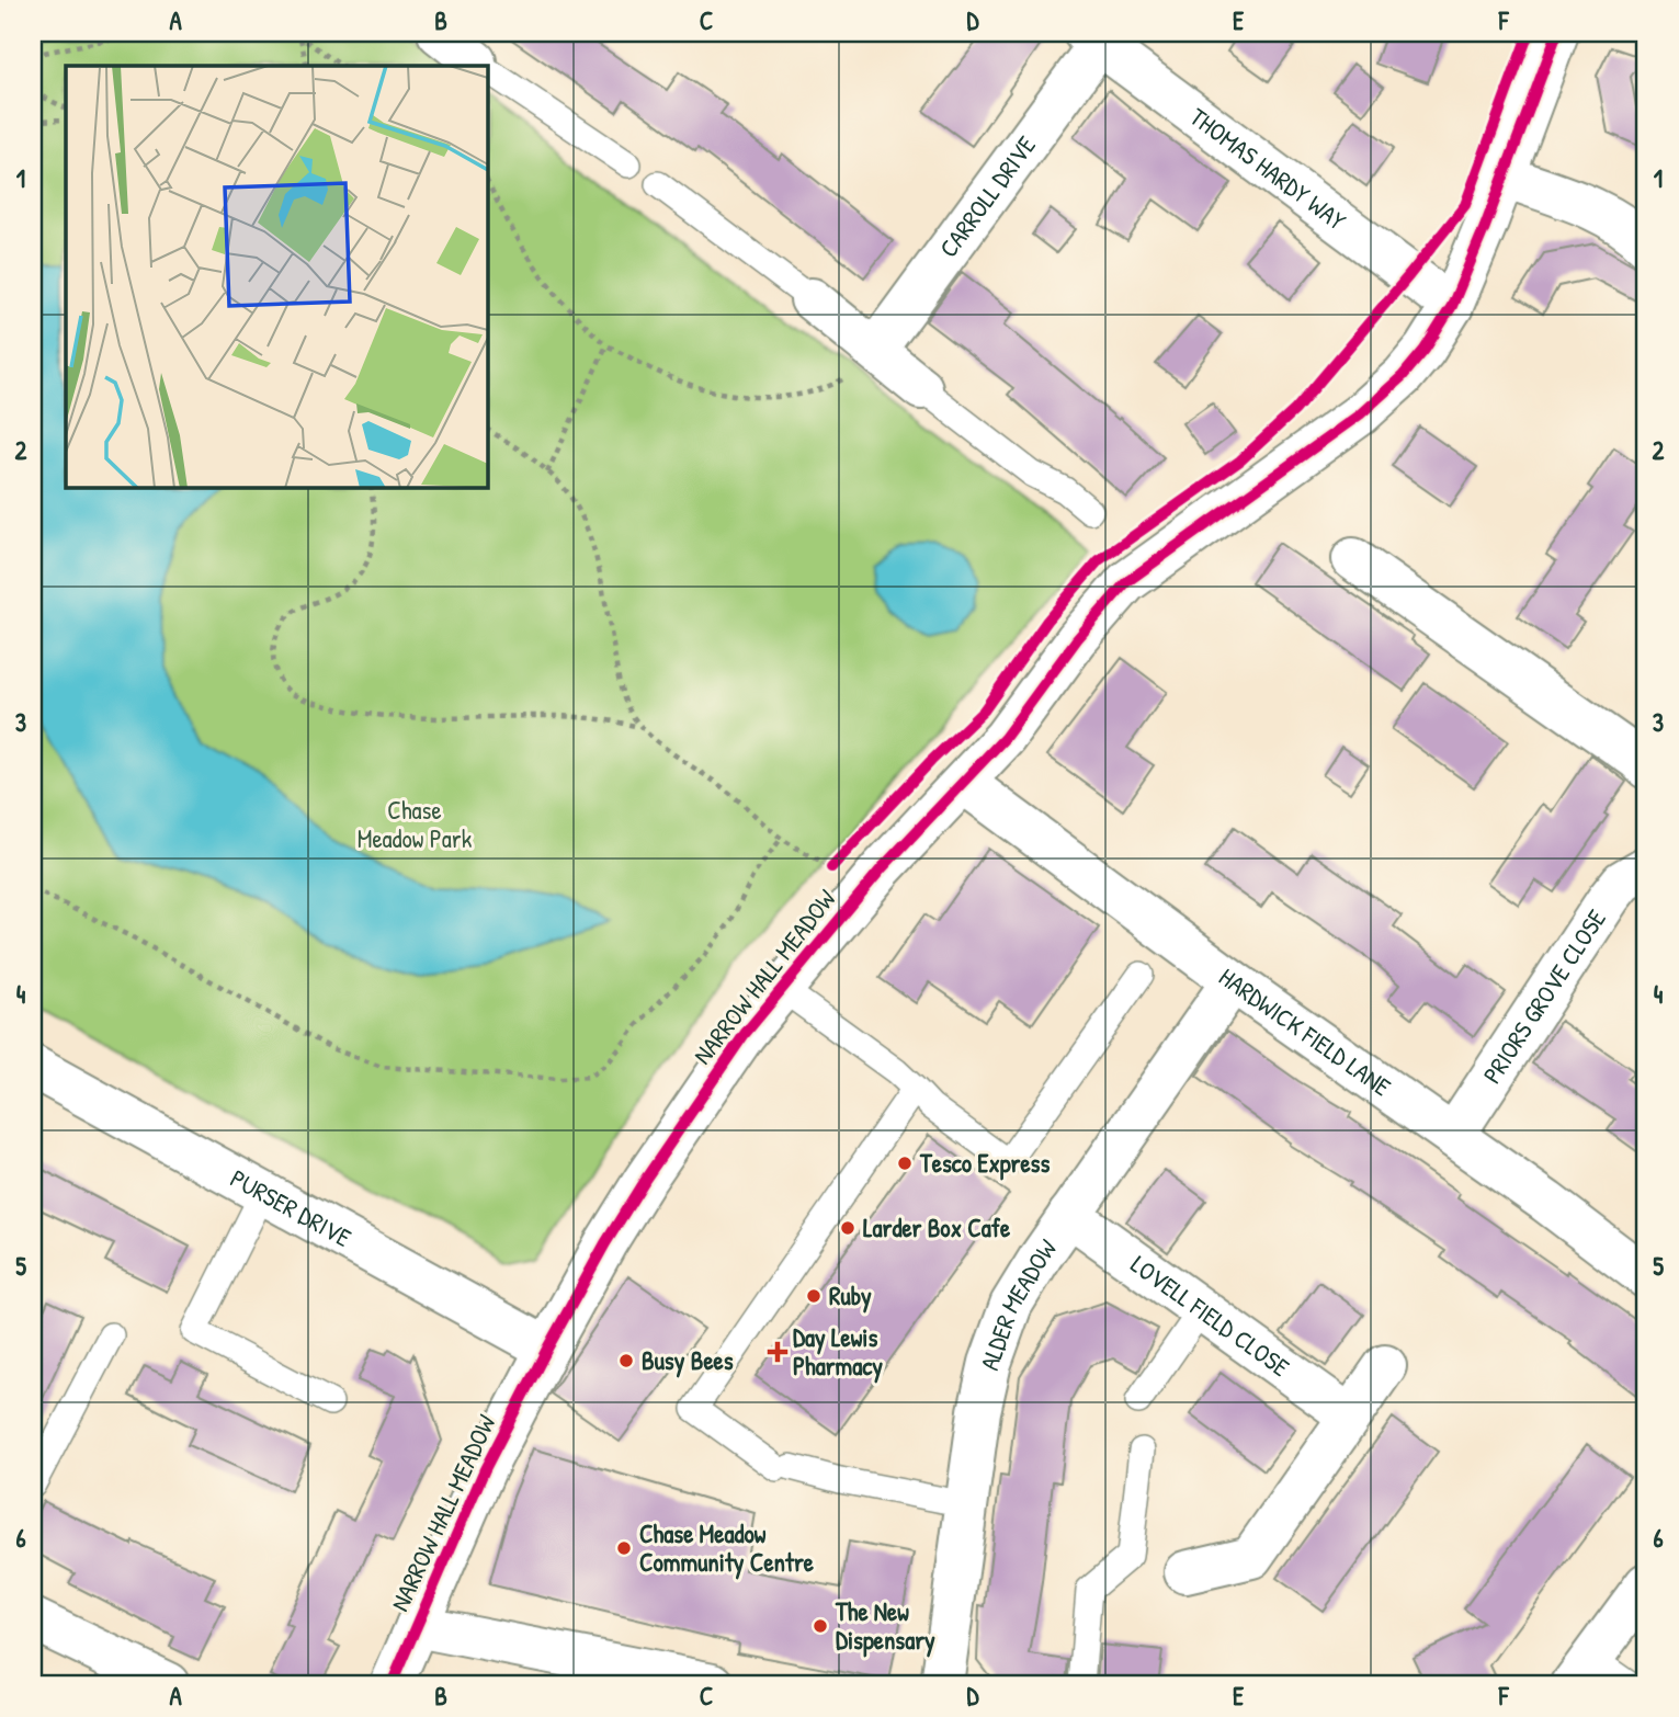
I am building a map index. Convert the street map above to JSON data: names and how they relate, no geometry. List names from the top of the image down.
{
  "streets": {
    "street": [
      "THOMAS HARDY WAY",
      "CARROLL DRIVE",
      "NARROW HALL MEADOW",
      "PRIORS GROVE CLOSE",
      "HARDWICK FIELD LANE",
      "PURSER DRIVE",
      "ALDER MEADOW",
      "LOVELL FIELD CLOSE"
    ]
  },
  "crossings": [
    ["THOMAS HARDY WAY", "CARROLL DRIVE"],
    ["THOMAS HARDY WAY", "NARROW HALL MEADOW"],
    ["NARROW HALL MEADOW", "HARDWICK FIELD LANE"],
    ["NARROW HALL MEADOW", "PURSER DRIVE"],
    ["PRIORS GROVE CLOSE", "HARDWICK FIELD LANE"],
    ["HARDWICK FIELD LANE", "ALDER MEADOW"],
    ["ALDER MEADOW", "LOVELL FIELD CLOSE"]
  ],
  "parks": ["Chase Meadow Park"],
  "places": {
    "other": [
      "Tesco Express",
      "Larder Box Cafe",
      "Ruby",
      "Busy Bees",
      "Chase Meadow Community Centre",
      "The New Dispensary"
    ],
    "health": ["Day Lewis Pharmacy"]
  },
  "grid": {
    "columns": [
      "A",
      "B",
      "C",
      "D",
      "E",
      "F"
    ],
    "rows": [
      "1",
      "2",
      "3",
      "4",
      "5",
      "6"
    ]
  }
}
